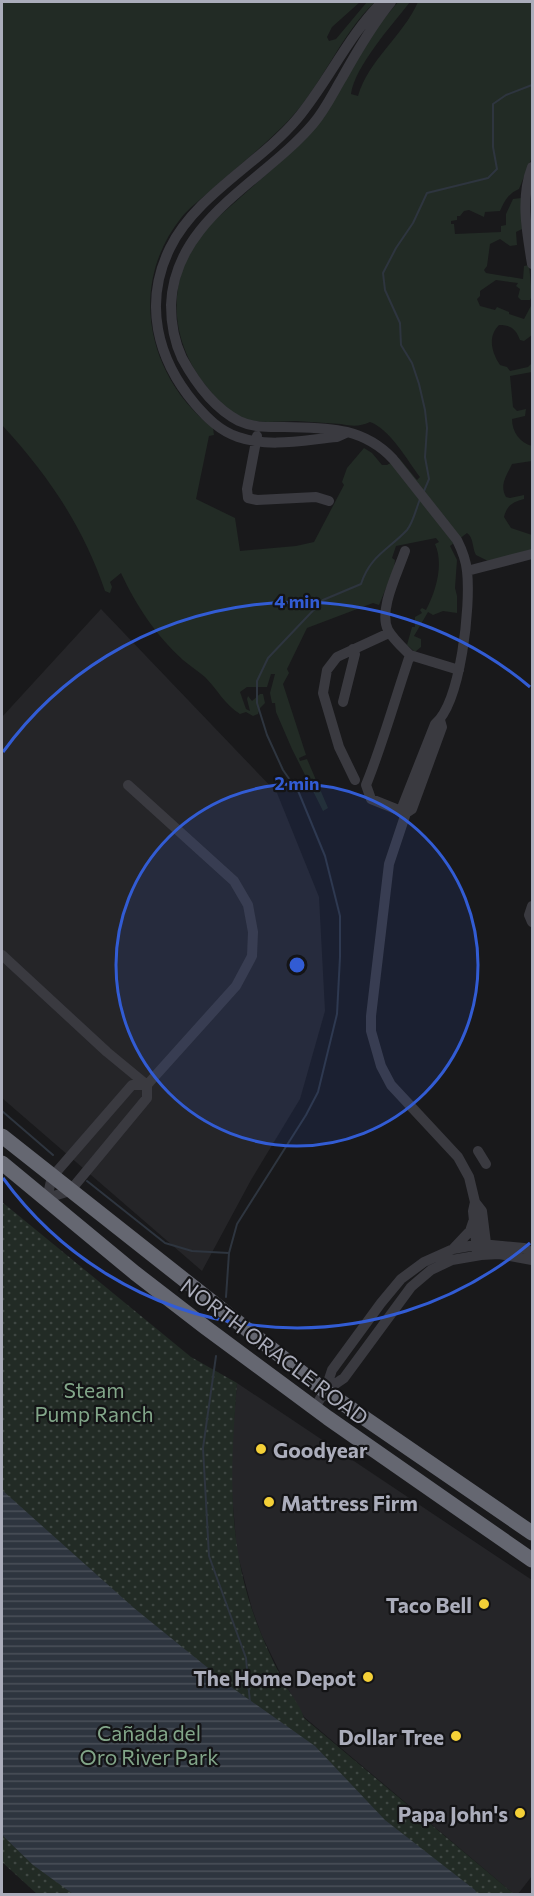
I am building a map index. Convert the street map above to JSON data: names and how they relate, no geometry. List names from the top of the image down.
{
  "streets": {
    "highway": ["NORTH ORACLE ROAD"]
  },
  "parks": ["Steam Pump Ranch", "Cañada del Oro River Park"],
  "places": [
    "Goodyear",
    "Mattress Firm",
    "Taco Bell",
    "The Home Depot",
    "Dollar Tree",
    "Papa John's"
  ],
  "rings": ["4 min", "2 min"]
}
